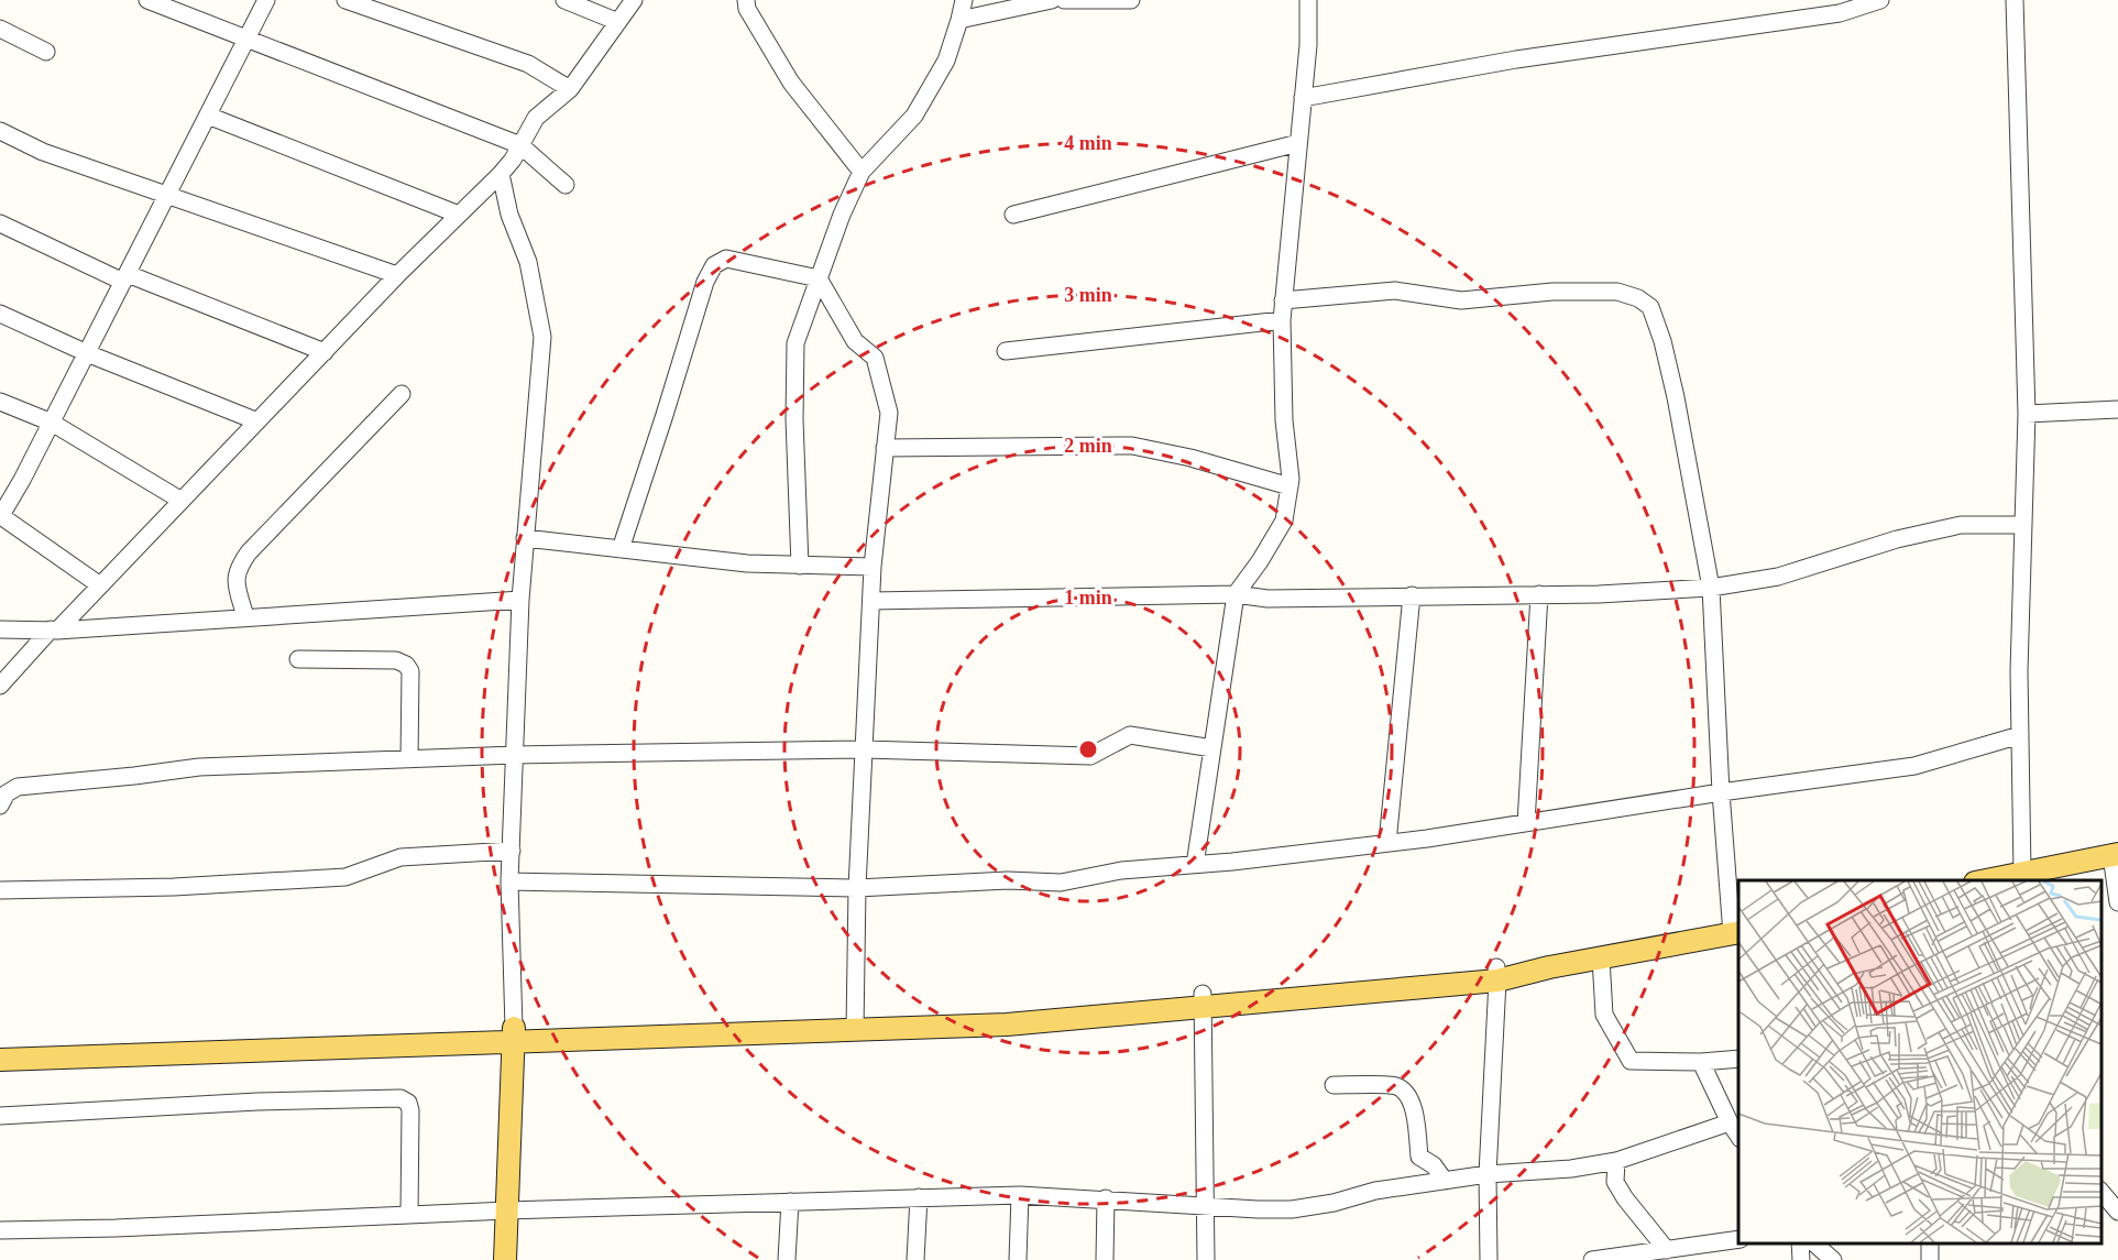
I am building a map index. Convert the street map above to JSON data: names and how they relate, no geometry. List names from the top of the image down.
{
  "rings": [
    "4 min",
    "3 min",
    "2 min",
    "1 min"
  ]
}
